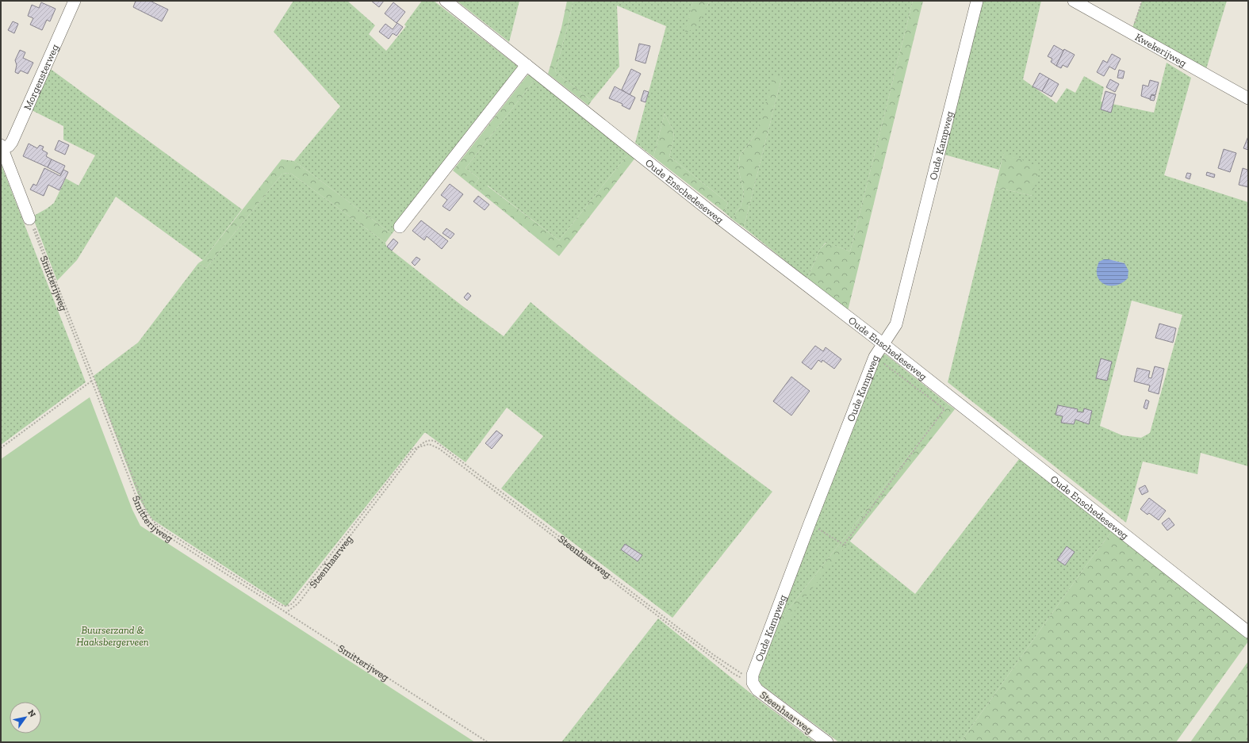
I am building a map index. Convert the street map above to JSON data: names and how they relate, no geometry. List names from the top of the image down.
{
  "streets": {
    "street": [
      "Kwekerijweg",
      "Morgensterweg",
      "Oude Kampweg",
      "Oude Enschedeseweg",
      "Steenhaarweg"
    ],
    "path": ["Smitterijweg"]
  },
  "crossings": [
    ["Oude Kampweg", "Oude Enschedeseweg"],
    ["Oude Kampweg", "Steenhaarweg"],
    ["Smitterijweg", "Steenhaarweg"]
  ],
  "parks": ["Buurserzand & Haaksbergerveen"],
  "north": "top right"
}
